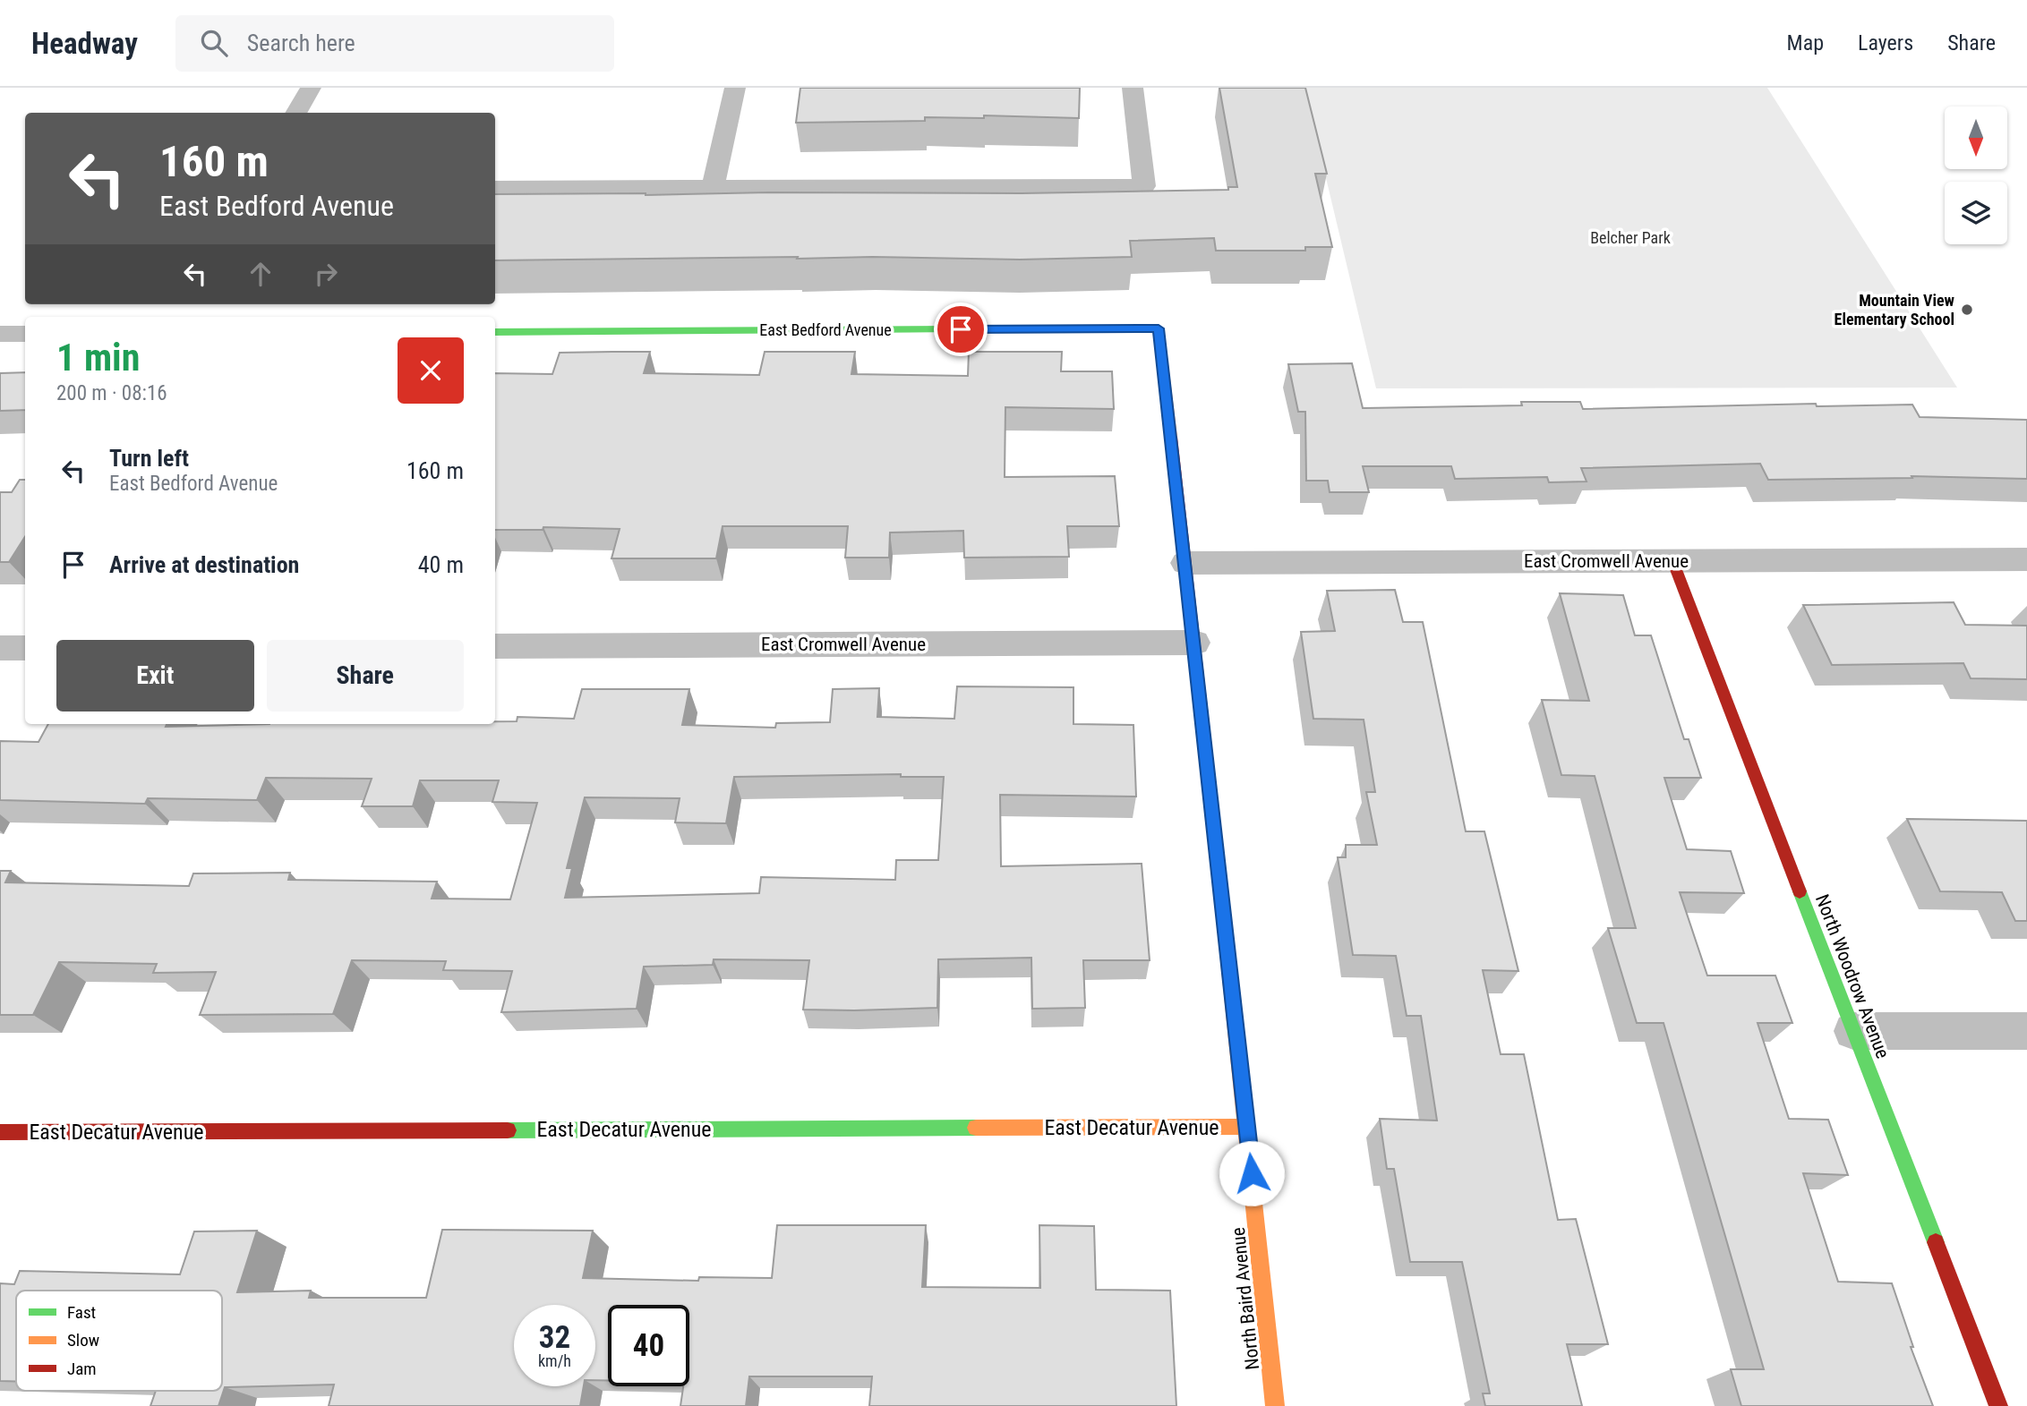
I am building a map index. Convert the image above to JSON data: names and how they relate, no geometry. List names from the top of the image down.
{
  "streets": {
    "street": [
      "East Bedford Avenue",
      "East Cromwell Avenue",
      "North Woodrow Avenue",
      "East Decatur Avenue",
      "North Baird Avenue"
    ]
  },
  "crossings": [
    ["East Bedford Avenue", "North Baird Avenue"],
    ["East Cromwell Avenue", "North Woodrow Avenue"],
    ["East Cromwell Avenue", "North Baird Avenue"],
    ["East Decatur Avenue", "North Baird Avenue"]
  ],
  "parks": ["Belcher Park"],
  "places": ["Mountain View Elementary School"],
  "legend": ["Fast", "Slow", "Jam"],
  "north": "bottom",
  "page": {
    "header": "Headway",
    "search": "Search here",
    "nav": ["Map", "Layers", "Share"],
    "turn": ["160 m", "East Bedford Avenue"],
    "heading": ["1 min", "200 m · 08:16"],
    "list": [
      {
        "name": "Turn left",
        "note": "East Bedford Avenue",
        "value": "160 m"
      },
      {
        "name": "Arrive at destination",
        "value": "40 m"
      }
    ],
    "buttons": ["Exit", "Share"],
    "speed": "32 km/h",
    "limit": "40"
  }
}
